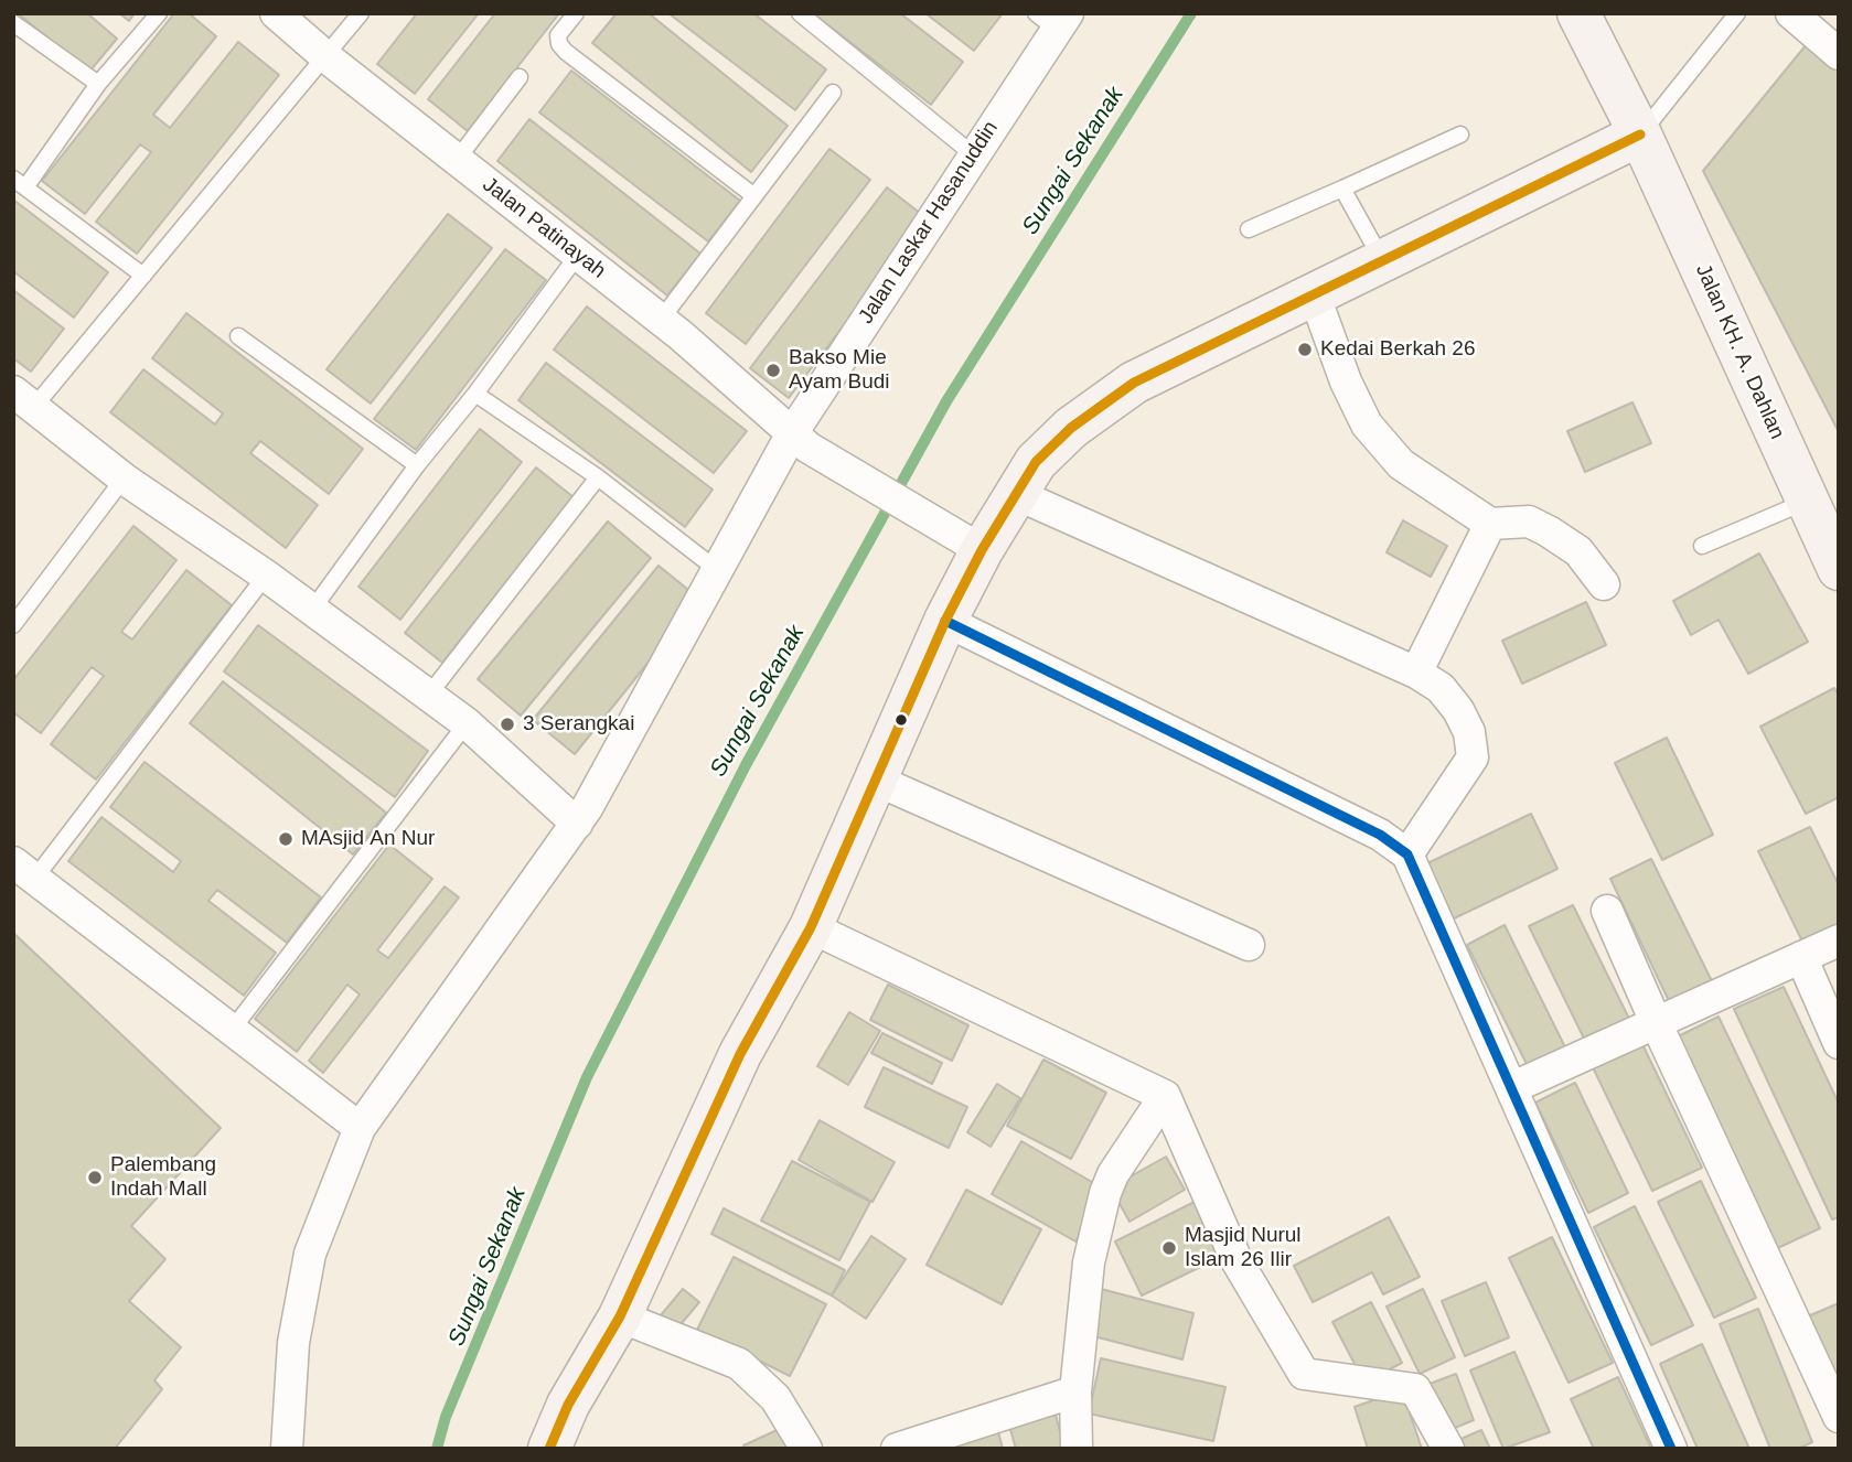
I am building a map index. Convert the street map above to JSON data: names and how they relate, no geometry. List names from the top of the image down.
{
  "streets": {
    "street": ["Jalan Laskar Hasanuddin", "Jalan Patinayah", "Jalan KH. A. Dahlan"]
  },
  "crossings": [
    ["Jalan Laskar Hasanuddin", "Jalan Patinayah"]
  ],
  "water": ["Sungai Sekanak"],
  "places": [
    "Kedai Berkah 26",
    "Bakso Mie Ayam Budi",
    "3 Serangkai",
    "MAsjid An Nur",
    "Palembang Indah Mall",
    "Masjid Nurul Islam 26 Ilir"
  ]
}
